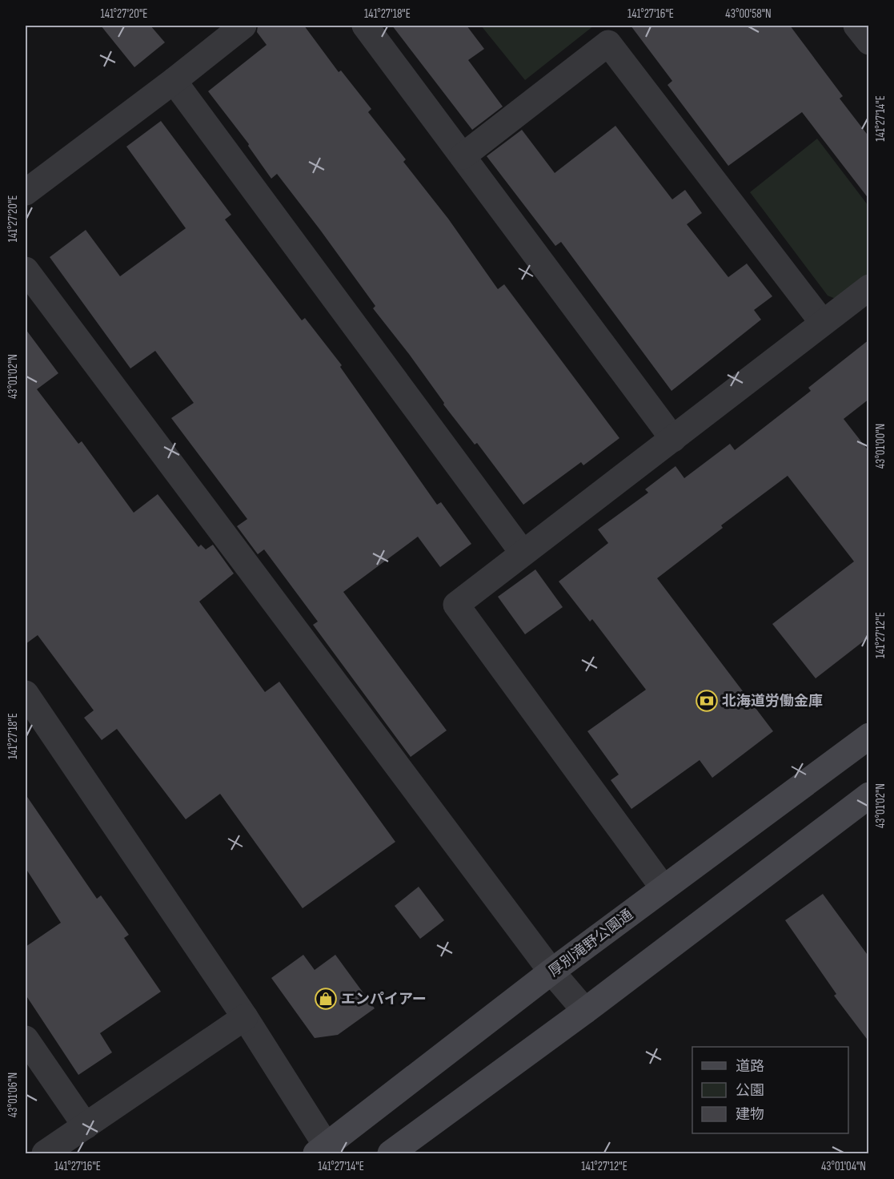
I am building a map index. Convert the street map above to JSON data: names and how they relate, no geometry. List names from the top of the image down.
{
  "streets": {
    "main road": ["厚別滝野公園通"]
  },
  "places": {
    "bank": ["北海道労働金庫"],
    "shop": ["エンパイアー"]
  },
  "legend": ["道路", "公園", "建物"],
  "coordinates": [
    "141°27'20\"E",
    "141°27'18\"E",
    "141°27'16\"E",
    "43°00'58\"N",
    "141°27'14\"E",
    "43°01'02\"N",
    "43°01'00\"N",
    "141°27'12\"E",
    "43°01'06\"N",
    "43°01'04\"N"
  ]
}
